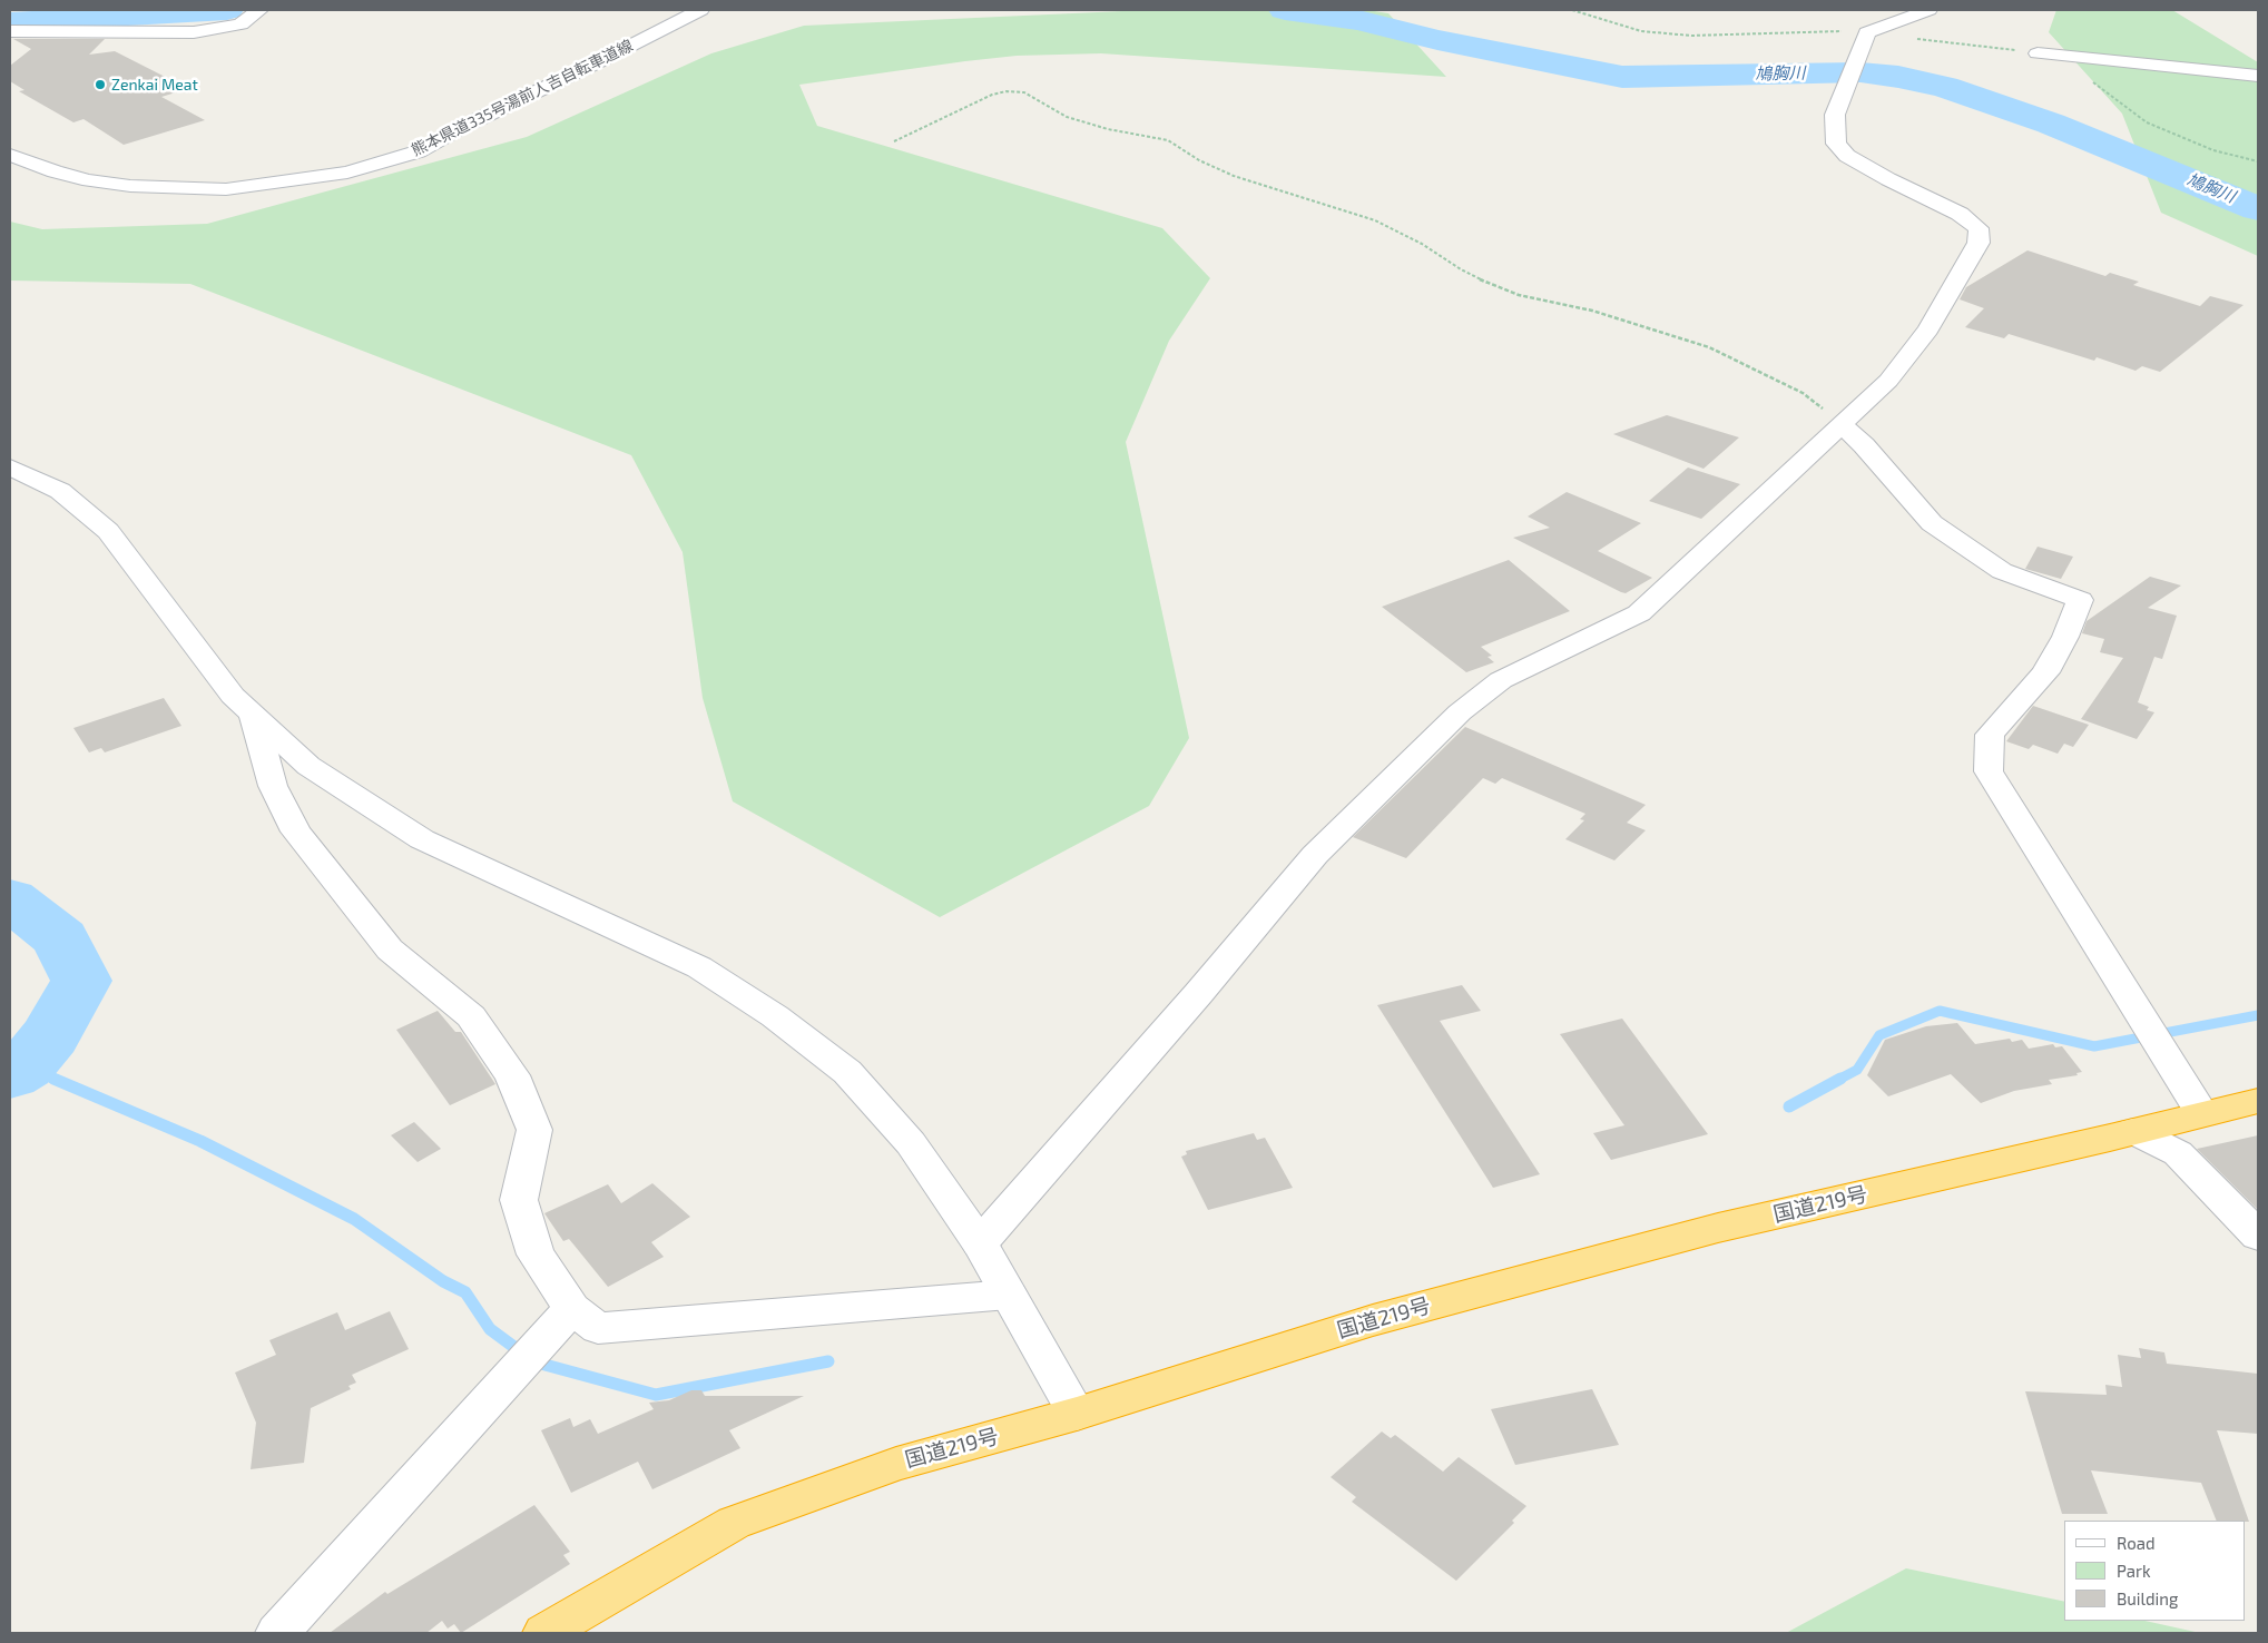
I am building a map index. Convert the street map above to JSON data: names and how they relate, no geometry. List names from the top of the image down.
{
  "streets": {
    "highway": ["国道219号"],
    "street": ["熊本県道335号湯前人吉自転車道線"]
  },
  "water": ["鳩胸川"],
  "places": ["Zenkai Meat"],
  "legend": ["Road", "Park", "Building"]
}
